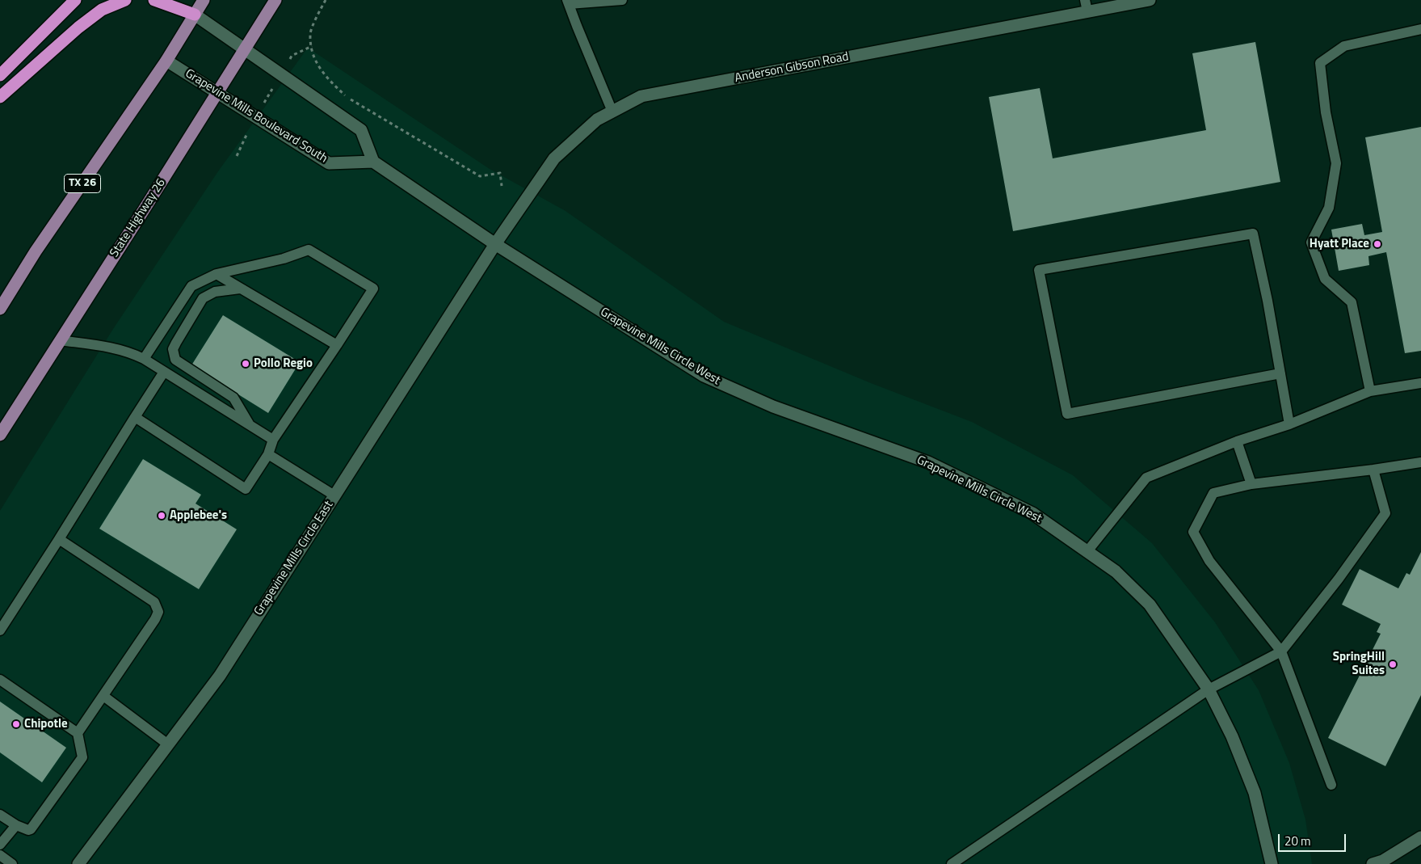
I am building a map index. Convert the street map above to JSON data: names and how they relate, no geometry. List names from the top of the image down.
{
  "streets": {
    "main road": ["TX 26", "State Highway 26"],
    "street": [
      "Anderson Gibson Road",
      "Grapevine Mills Boulevard South",
      "Grapevine Mills Circle West",
      "Grapevine Mills Circle East"
    ]
  },
  "crossings": [
    ["Anderson Gibson Road", "Grapevine Mills Circle West"],
    ["Anderson Gibson Road", "Grapevine Mills Circle East"],
    ["Grapevine Mills Boulevard South", "TX 26"],
    ["Grapevine Mills Boulevard South", "State Highway 26"],
    ["Grapevine Mills Circle West", "Grapevine Mills Circle East"]
  ],
  "places": [
    "Hyatt Place",
    "Pollo Regio",
    "Applebee's",
    "SpringHill Suites",
    "Chipotle"
  ],
  "scale_bar": "20 m"
}
